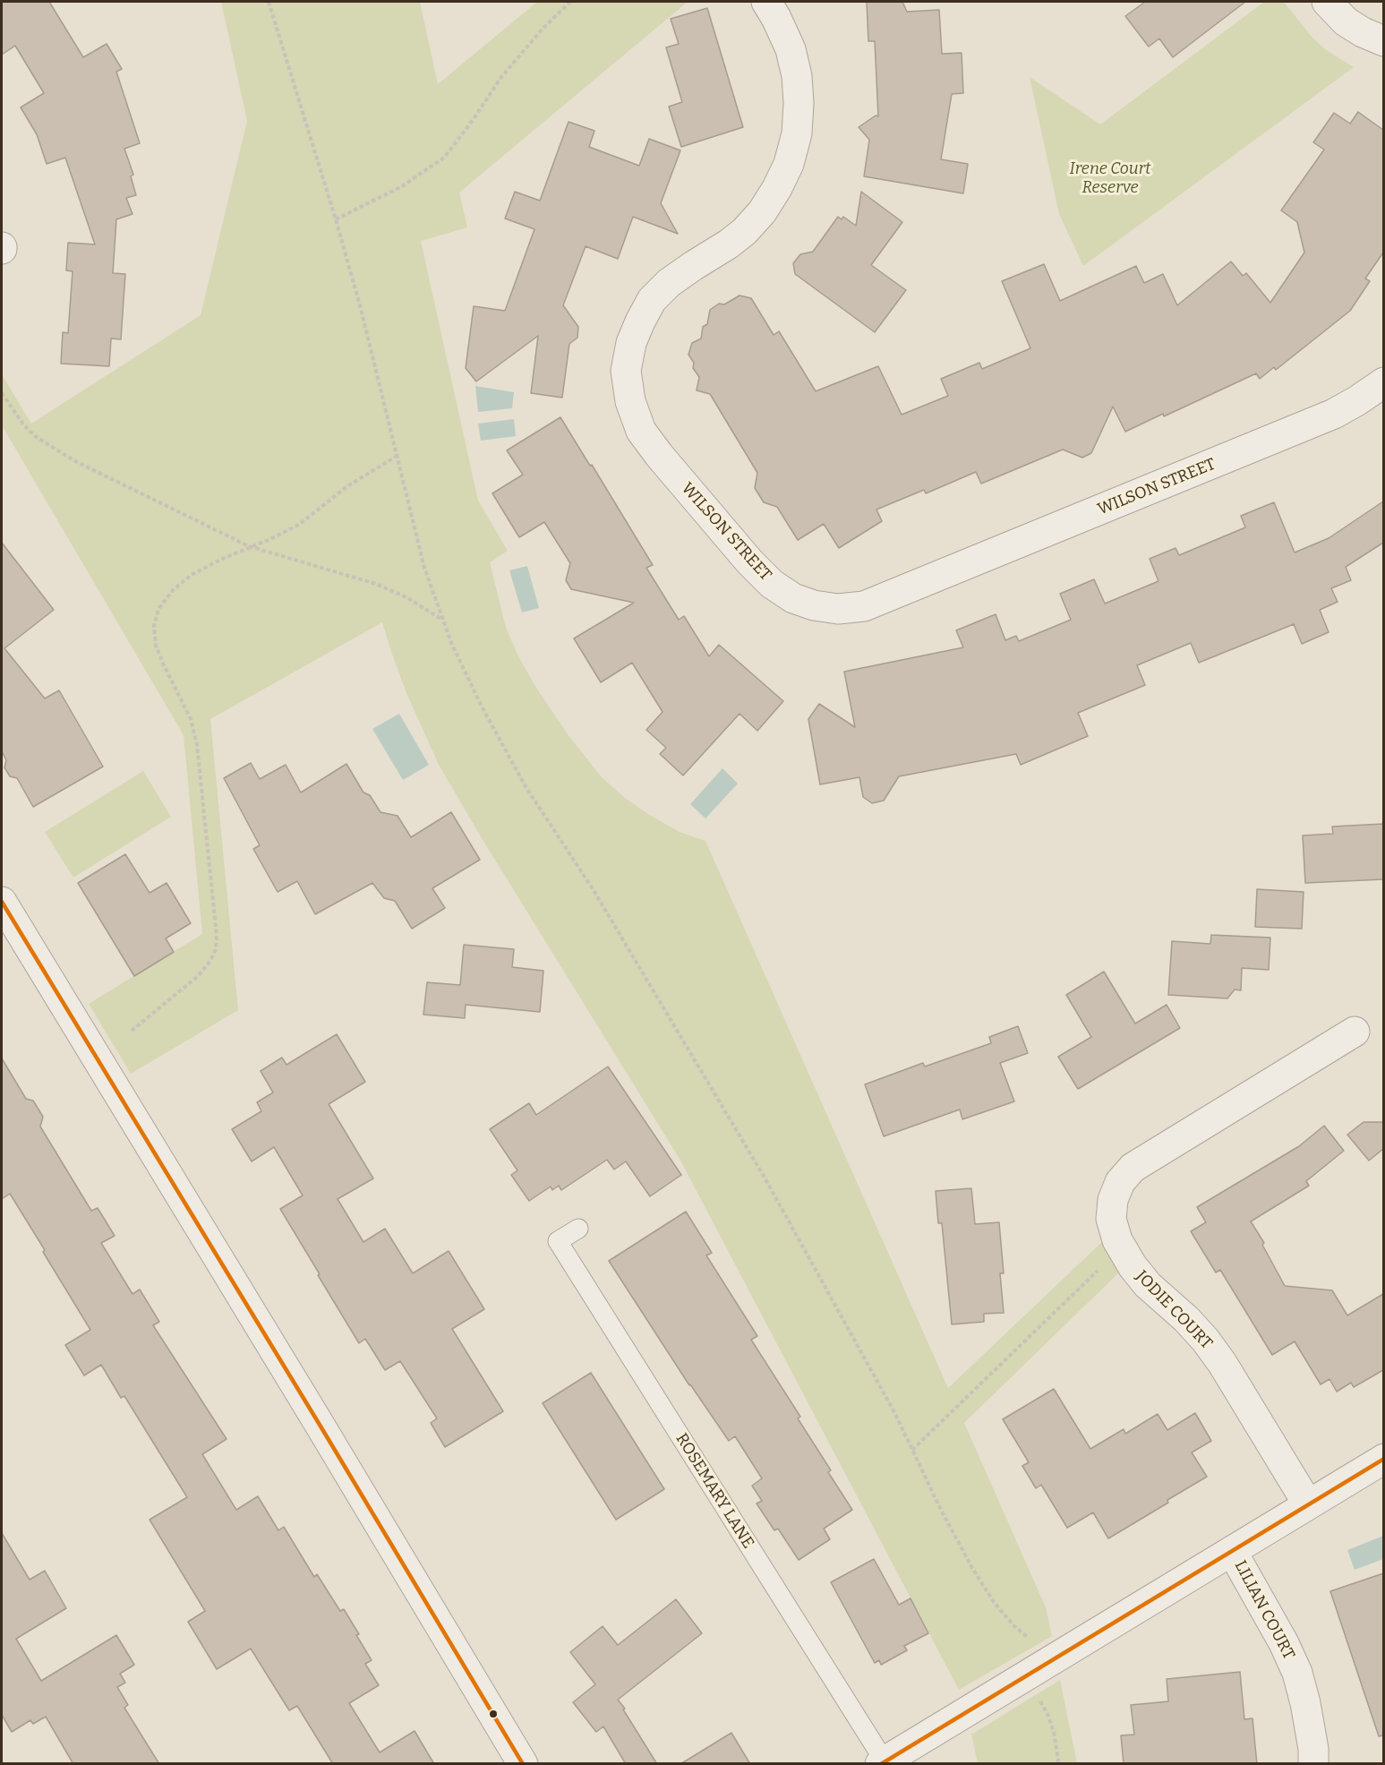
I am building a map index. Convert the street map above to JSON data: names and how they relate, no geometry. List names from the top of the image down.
{
  "streets": {
    "street": ["WILSON STREET", "JODIE COURT", "LILIAN COURT"],
    "lane": ["ROSEMARY LANE"]
  },
  "parks": ["Irene Court Reserve"]
}
